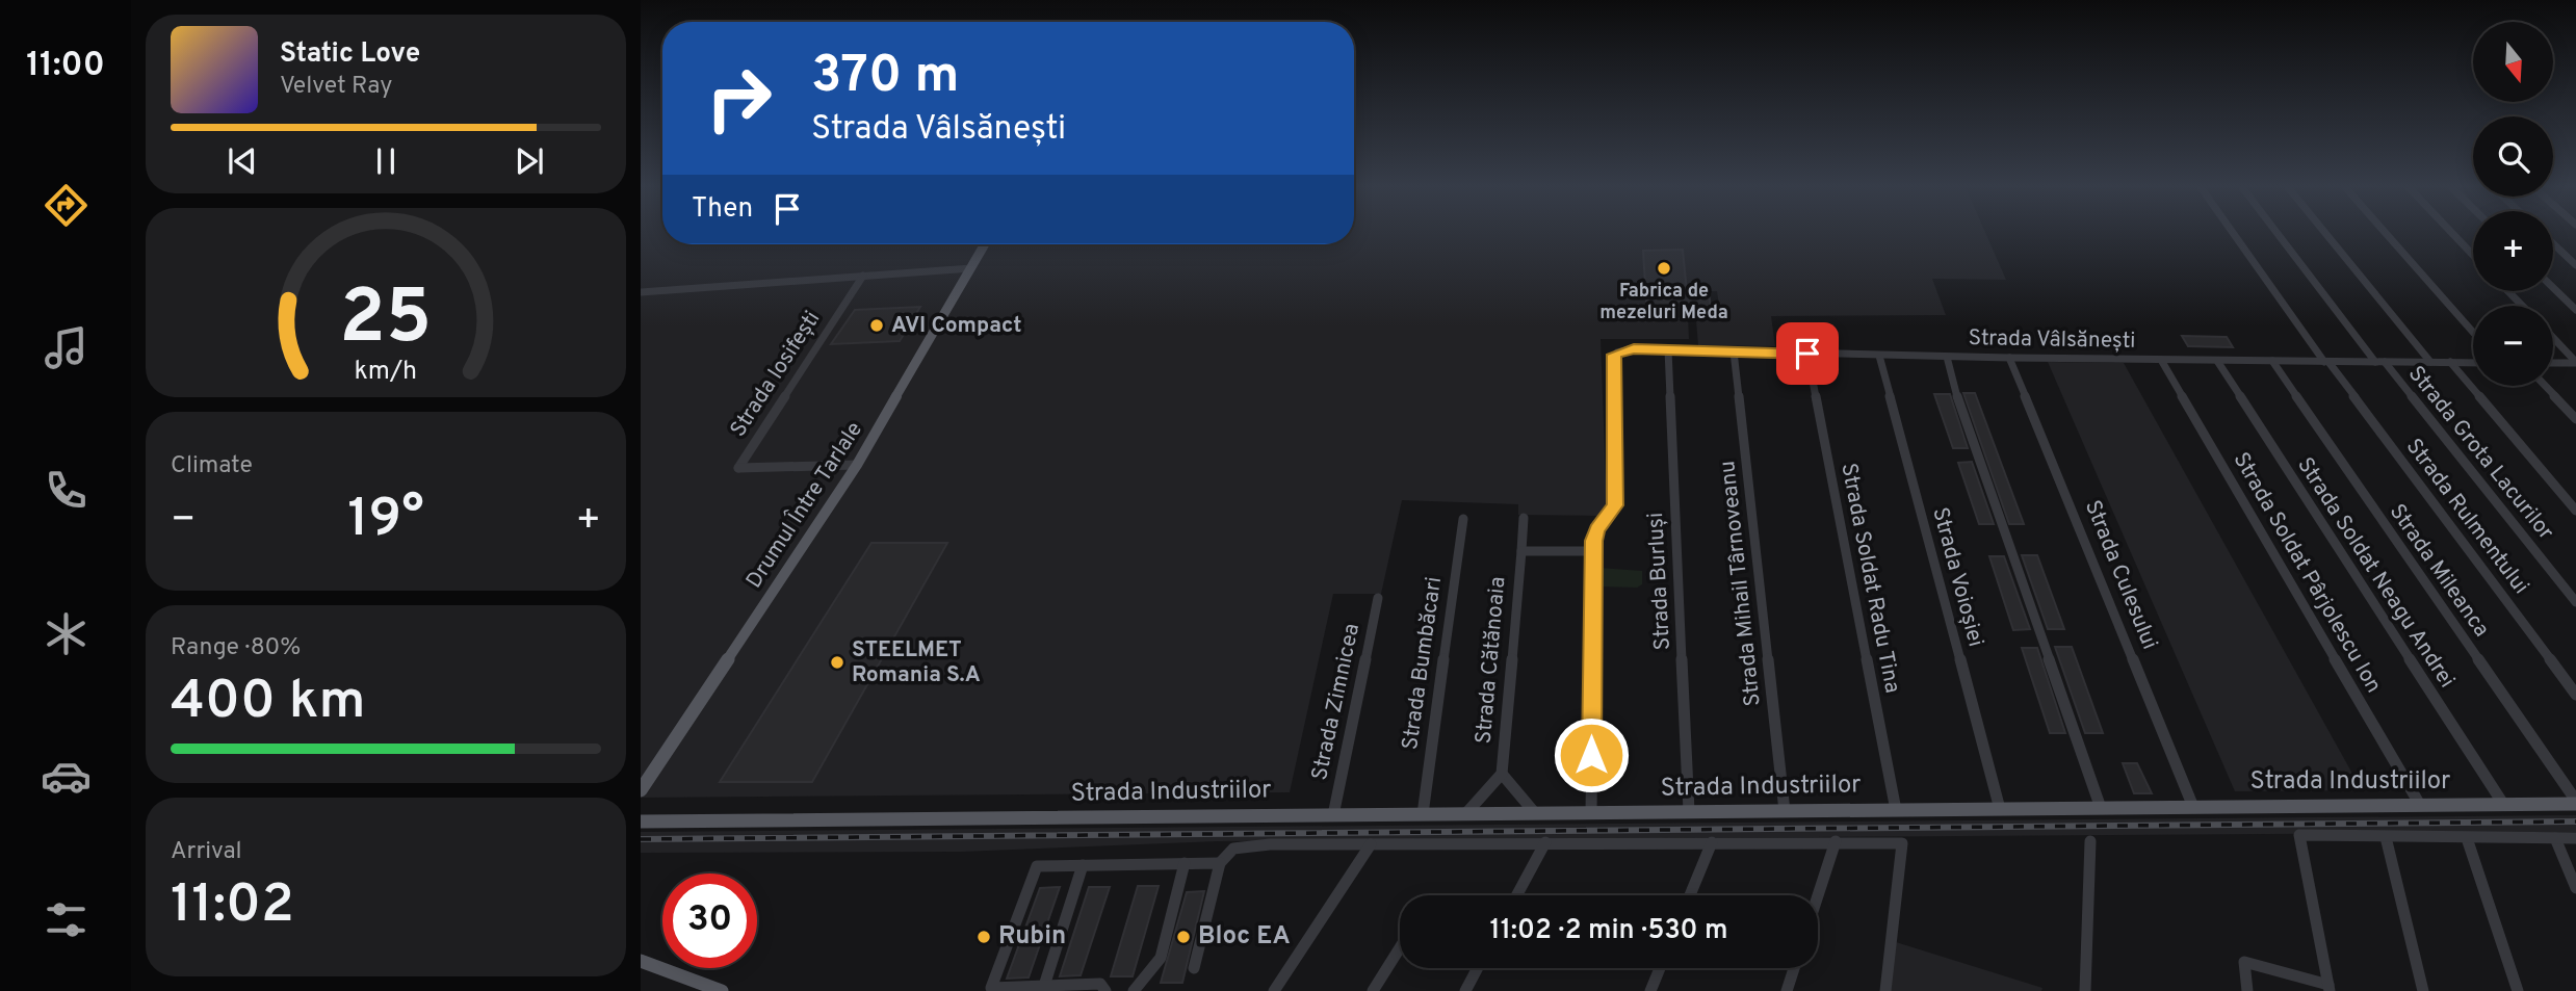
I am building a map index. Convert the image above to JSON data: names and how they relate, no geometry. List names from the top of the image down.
{
  "streets": {
    "main road": ["Drumul Între Tarlale", "Strada Industriilor"],
    "street": [
      "Strada Vâlsănești",
      "Strada Iosifești",
      "Strada Grota Lacurilor",
      "Strada Rulmentului",
      "Strada Mileanca",
      "Strada Soldat Pârjolescu Ion",
      "Strada Soldat Neagu Andrei",
      "Strada Culesului",
      "Strada Voioșiei",
      "Strada Soldat Radu Tina",
      "Strada Burluși",
      "Strada Mihail Târnoveanu",
      "Strada Cătănoaia",
      "Strada Bumbăcari",
      "Strada Zimnicea"
    ]
  },
  "crossings": [
    ["Strada Vâlsănești", "Strada Grota Lacurilor"],
    ["Strada Vâlsănești", "Strada Rulmentului"],
    ["Strada Vâlsănești", "Strada Mileanca"],
    ["Strada Vâlsănești", "Strada Soldat Pârjolescu Ion"],
    ["Strada Vâlsănești", "Strada Soldat Neagu Andrei"],
    ["Strada Vâlsănești", "Strada Culesului"],
    ["Strada Vâlsănești", "Strada Voioșiei"],
    ["Strada Vâlsănești", "Strada Soldat Radu Tina"],
    ["Strada Vâlsănești", "Strada Burluși"],
    ["Strada Vâlsănești", "Strada Mihail Târnoveanu"],
    ["Strada Vâlsănești", "Strada Cătănoaia"],
    ["Strada Iosifești", "Drumul Între Tarlale"],
    ["Strada Mileanca", "Strada Industriilor"],
    ["Strada Soldat Pârjolescu Ion", "Strada Industriilor"],
    ["Strada Soldat Neagu Andrei", "Strada Industriilor"],
    ["Strada Culesului", "Strada Industriilor"],
    ["Strada Voioșiei", "Strada Industriilor"],
    ["Strada Soldat Radu Tina", "Strada Industriilor"],
    ["Strada Burluși", "Strada Industriilor"],
    ["Strada Mihail Târnoveanu", "Strada Industriilor"],
    ["Strada Cătănoaia", "Strada Industriilor"],
    ["Strada Bumbăcari", "Strada Industriilor"],
    ["Strada Zimnicea", "Strada Industriilor"]
  ],
  "places": [
    "Fabrica de mezeluri Meda",
    "AVI Compact",
    "STEELMET Romania S.A",
    "Rubin",
    "Bloc EA"
  ],
  "north": "bottom",
  "page": {
    "tabs": "11:00",
    "map_buttons": ["+", "−"],
    "turn": ["370 m", "Strada Vâlsănești"],
    "song": ["Static Love", "Velvet Ray"],
    "then": "Then",
    "tile": [
      "Climate",
      ["Range · 80%", "400 km"],
      ["Arrival", "11:02"]
    ],
    "heat": ["−", "19°", "+"],
    "limit": "30",
    "trip": "11:02 · 2 min · 530 m",
    "gauge": ["25", "km/h"]
  }
}
